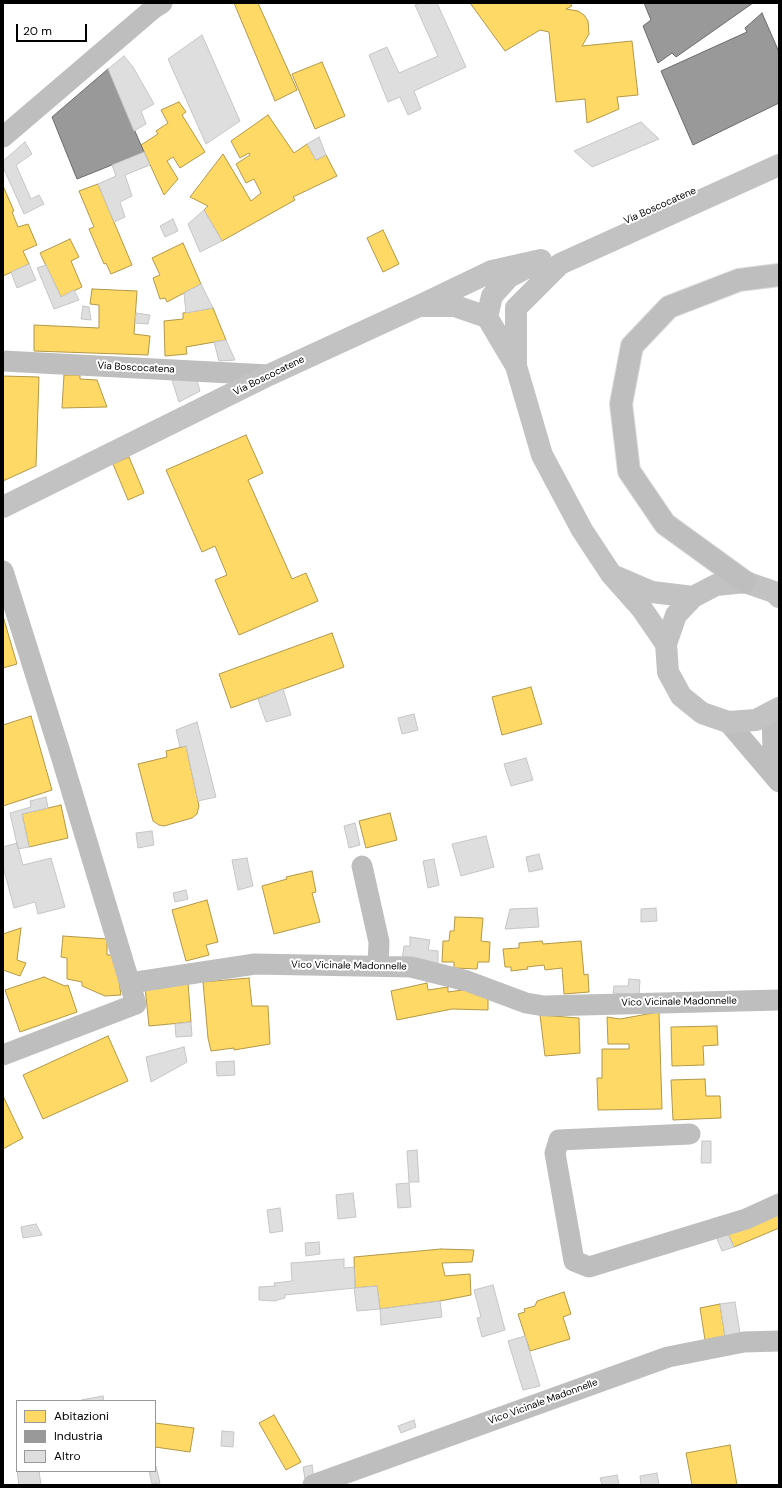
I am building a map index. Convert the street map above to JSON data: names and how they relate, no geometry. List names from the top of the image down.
{
  "streets": {
    "street": ["Via Boscocatene", "Via Boscocatena", "Vico Vicinale Madonnelle"]
  },
  "crossings": [
    ["Via Boscocatene", "Via Boscocatena"]
  ],
  "legend": ["Abitazioni", "Industria", "Altro"],
  "scale_bar": "20 m"
}
